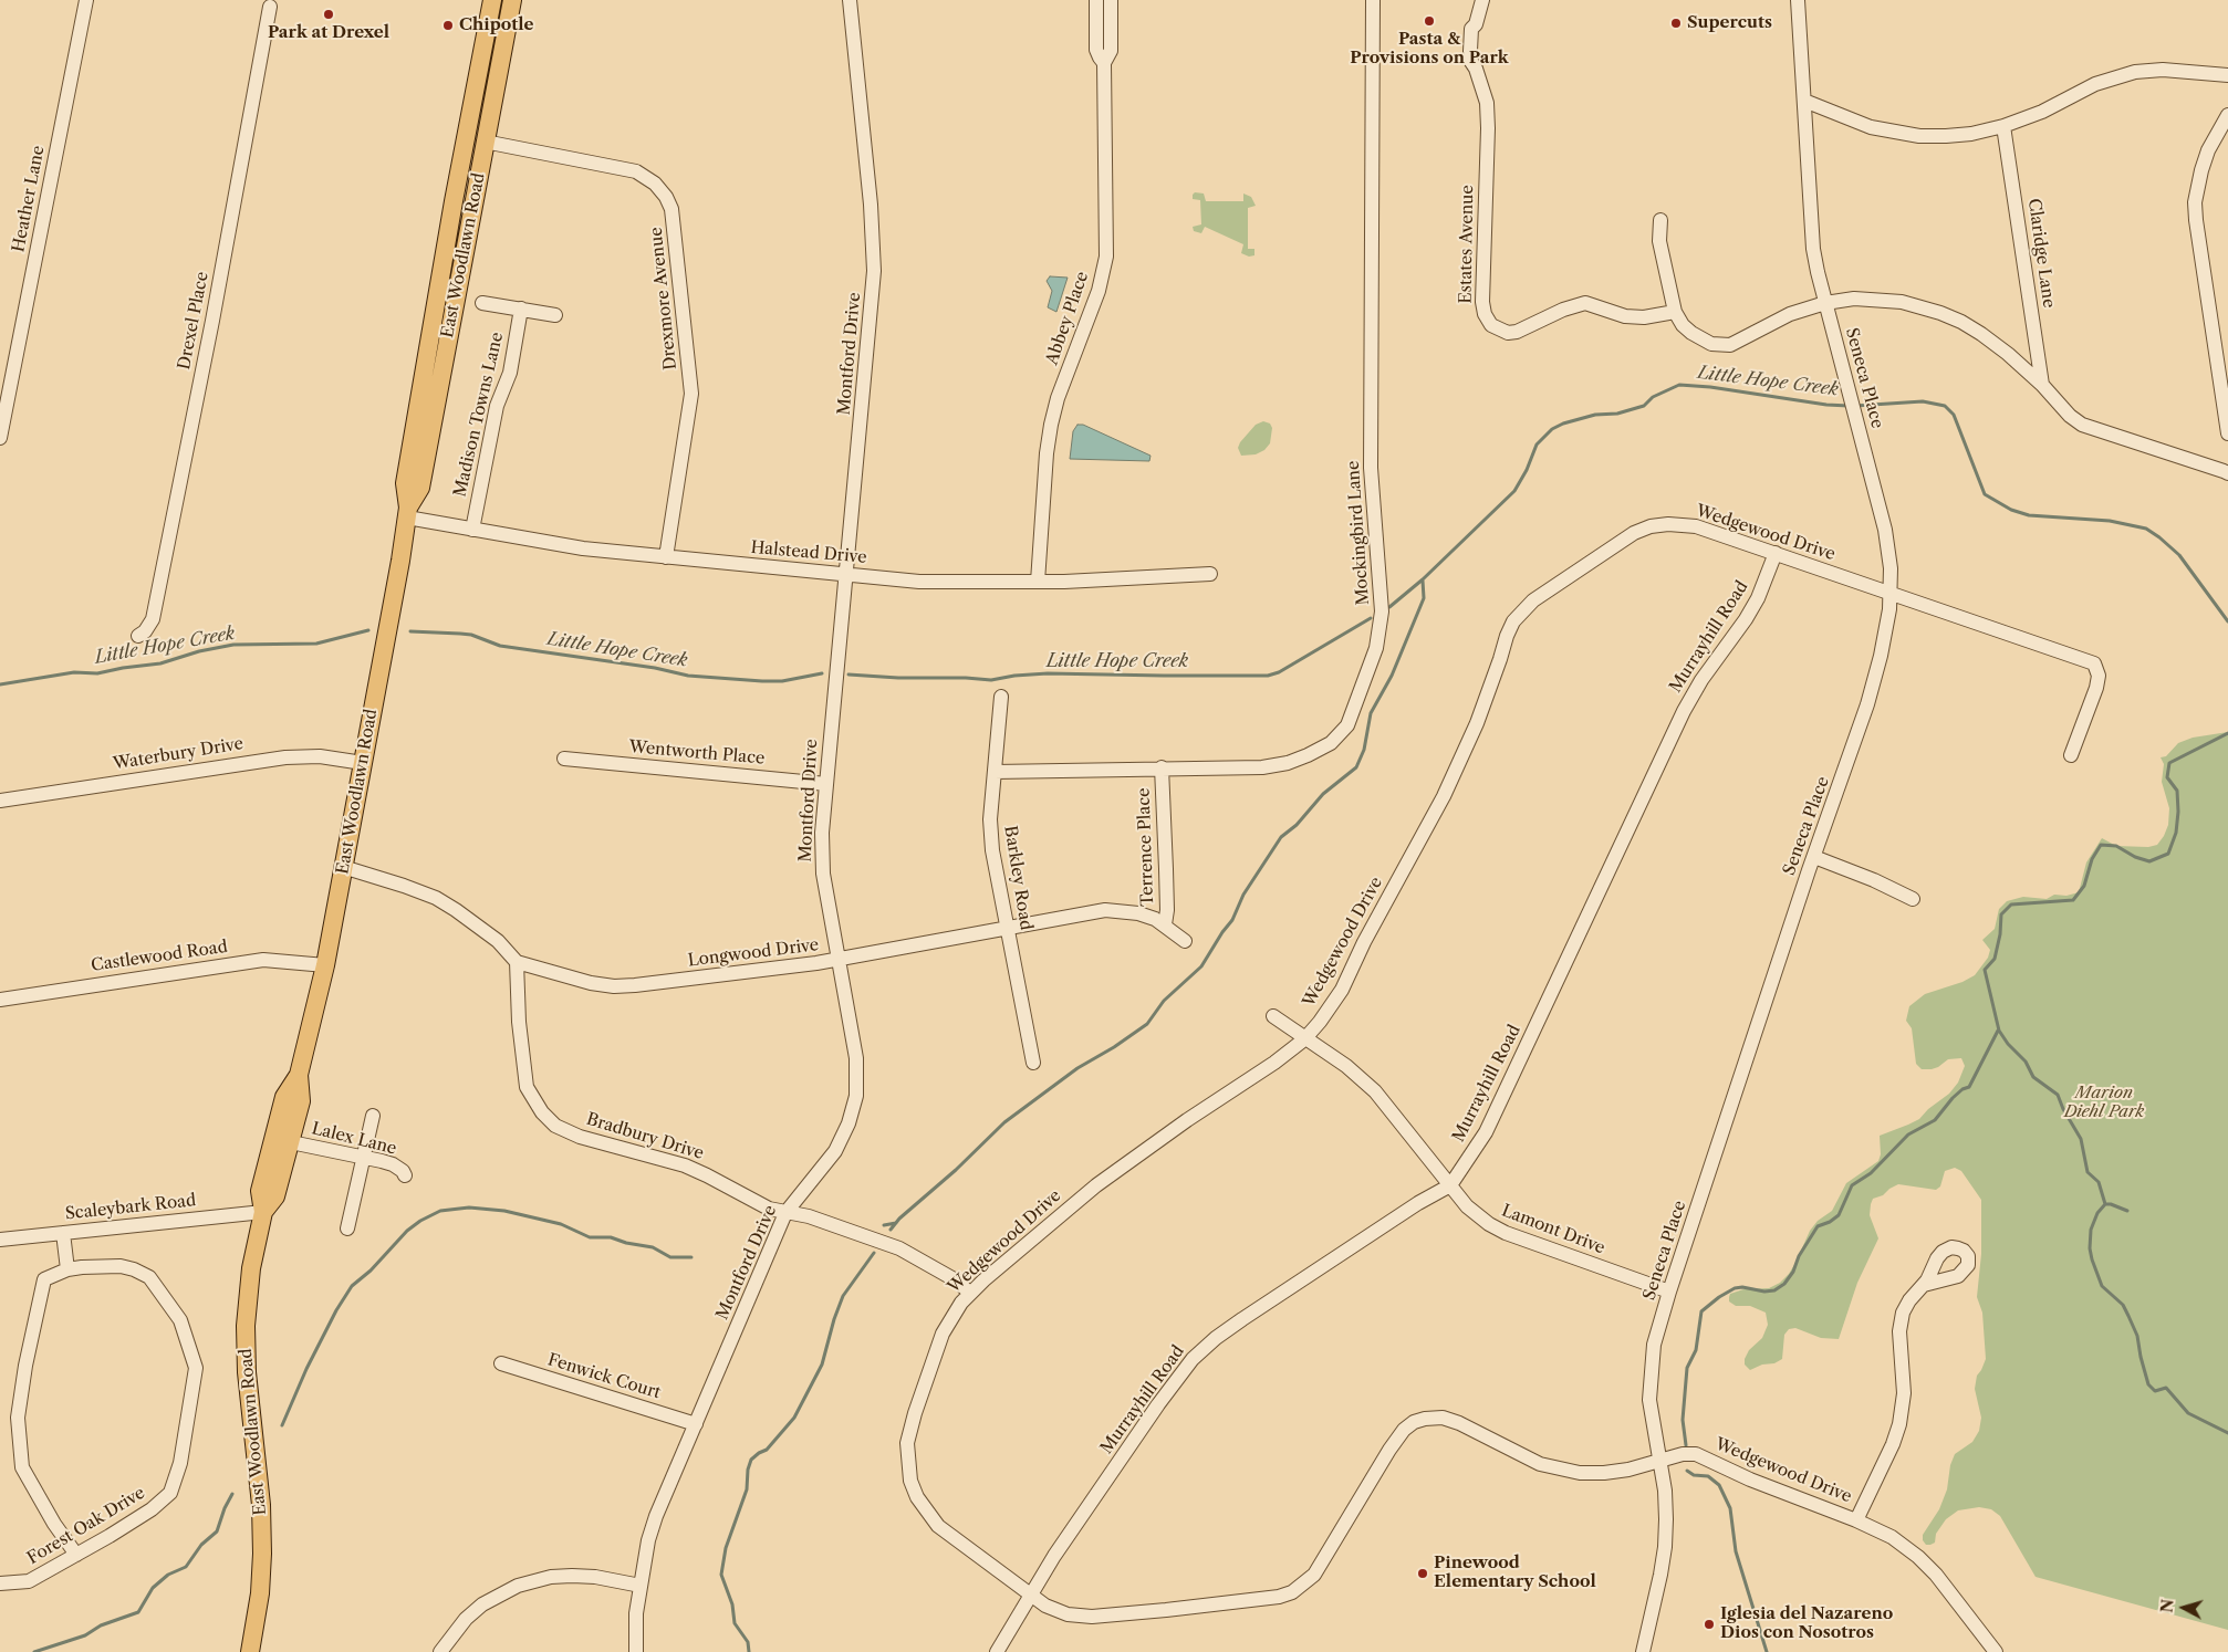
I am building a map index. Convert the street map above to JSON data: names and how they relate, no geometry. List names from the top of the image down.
{
  "streets": {
    "main road": ["East Woodlawn Road"],
    "street": [
      "Heather Lane",
      "Estates Avenue",
      "Claridge Lane",
      "Drexmore Avenue",
      "Abbey Place",
      "Drexel Place",
      "Montford Drive",
      "Seneca Place",
      "Madison Towns Lane",
      "Mockingbird Lane",
      "Wedgewood Drive",
      "Halstead Drive",
      "Murrayhill Road",
      "Wentworth Place",
      "Waterbury Drive",
      "Terrence Place",
      "Barkley Road",
      "Longwood Drive",
      "Castlewood Road",
      "Bradbury Drive",
      "Lalex Lane",
      "Scaleybark Road",
      "Lamont Drive",
      "Fenwick Court",
      "Forest Oak Drive"
    ]
  },
  "crossings": [
    ["East Woodlawn Road", "Drexmore Avenue"],
    ["East Woodlawn Road", "Halstead Drive"],
    ["East Woodlawn Road", "Waterbury Drive"],
    ["East Woodlawn Road", "Castlewood Road"],
    ["East Woodlawn Road", "Lalex Lane"],
    ["East Woodlawn Road", "Scaleybark Road"],
    ["Drexmore Avenue", "Halstead Drive"],
    ["Abbey Place", "Halstead Drive"],
    ["Montford Drive", "Halstead Drive"],
    ["Montford Drive", "Wentworth Place"],
    ["Montford Drive", "Longwood Drive"],
    ["Montford Drive", "Bradbury Drive"],
    ["Montford Drive", "Fenwick Court"],
    ["Seneca Place", "Wedgewood Drive"],
    ["Seneca Place", "Lamont Drive"],
    ["Madison Towns Lane", "Halstead Drive"],
    ["Mockingbird Lane", "Terrence Place"],
    ["Mockingbird Lane", "Barkley Road"],
    ["Wedgewood Drive", "Murrayhill Road"],
    ["Wedgewood Drive", "Bradbury Drive"],
    ["Wedgewood Drive", "Lamont Drive"],
    ["Murrayhill Road", "Lamont Drive"],
    ["Terrence Place", "Longwood Drive"],
    ["Barkley Road", "Longwood Drive"],
    ["Longwood Drive", "Bradbury Drive"]
  ],
  "water": ["Little Hope Creek"],
  "parks": ["Marion Diehl Park"],
  "places": [
    "Park at Drexel",
    "Pasta & Provisions on Park",
    "Supercuts",
    "Chipotle",
    "Pinewood Elementary School",
    "Iglesia del Nazareno Dios con Nosotros"
  ],
  "north": "left"
}
